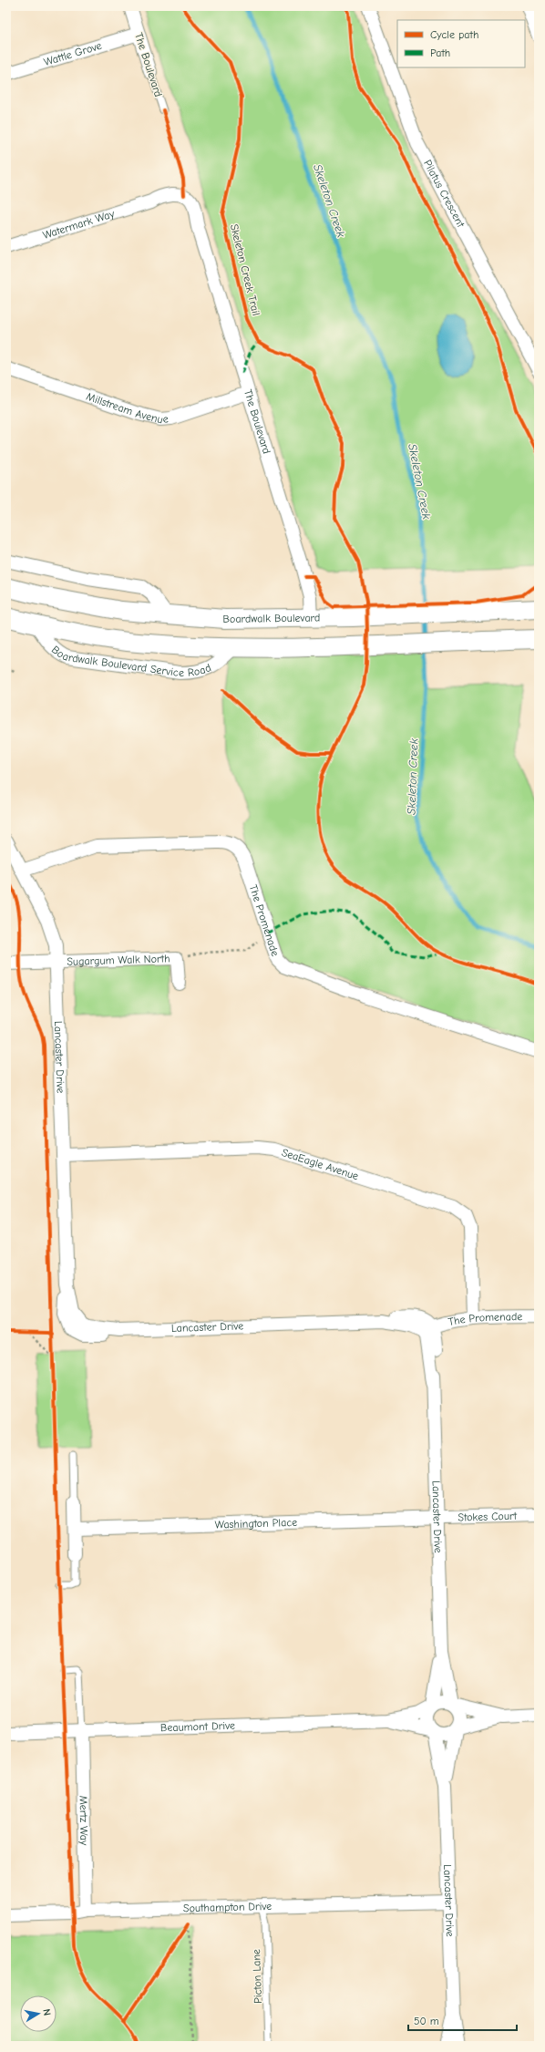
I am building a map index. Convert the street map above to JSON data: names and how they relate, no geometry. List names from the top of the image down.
{
  "streets": {
    "main road": ["Boardwalk Boulevard"],
    "street": [
      "Wattle Grove",
      "The Boulevard",
      "Pilatus Crescent",
      "Watermark Way",
      "Millstream Avenue",
      "Boardwalk Boulevard Service Road",
      "The Promenade",
      "Sugargum Walk North",
      "Lancaster Drive",
      "SeaEagle Avenue",
      "Stokes Court",
      "Washington Place",
      "Beaumont Drive",
      "Mertz Way",
      "Southampton Drive"
    ],
    "lane": ["Picton Lane"],
    "cycle path": ["Skeleton Creek Trail"]
  },
  "crossings": [
    ["Wattle Grove", "The Boulevard"],
    ["The Boulevard", "Watermark Way"],
    ["The Boulevard", "Millstream Avenue"],
    ["The Boulevard", "Boardwalk Boulevard"],
    ["The Promenade", "Lancaster Drive"],
    ["The Promenade", "SeaEagle Avenue"],
    ["Sugargum Walk North", "Lancaster Drive"],
    ["Lancaster Drive", "SeaEagle Avenue"],
    ["Lancaster Drive", "Stokes Court"],
    ["Lancaster Drive", "Washington Place"],
    ["Lancaster Drive", "Southampton Drive"],
    ["Stokes Court", "Washington Place"],
    ["Beaumont Drive", "Mertz Way"],
    ["Mertz Way", "Southampton Drive"],
    ["Southampton Drive", "Picton Lane"]
  ],
  "water": ["Skeleton Creek"],
  "legend": ["Cycle path", "Path"],
  "scale_bar": "50 m",
  "north": "right"
}
